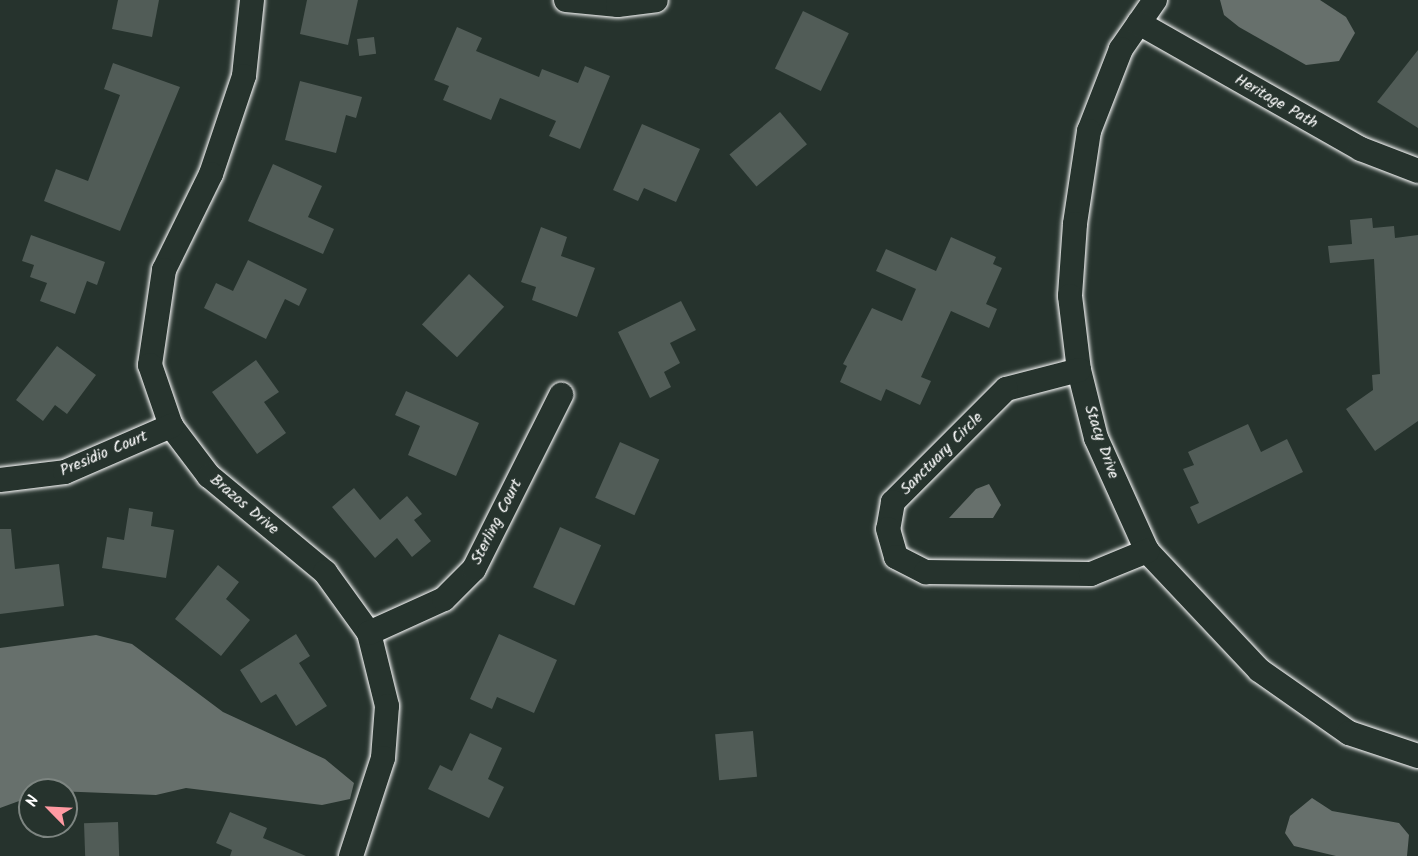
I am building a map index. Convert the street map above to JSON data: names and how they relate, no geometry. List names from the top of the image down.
{
  "streets": {
    "street": [
      "Heritage Path",
      "Stacy Drive",
      "Presidio Court",
      "Sanctuary Circle",
      "Brazos Drive",
      "Sterling Court"
    ]
  },
  "crossings": [
    ["Heritage Path", "Stacy Drive"],
    ["Stacy Drive", "Sanctuary Circle"],
    ["Presidio Court", "Brazos Drive"],
    ["Brazos Drive", "Sterling Court"]
  ],
  "north": "top left"
}
